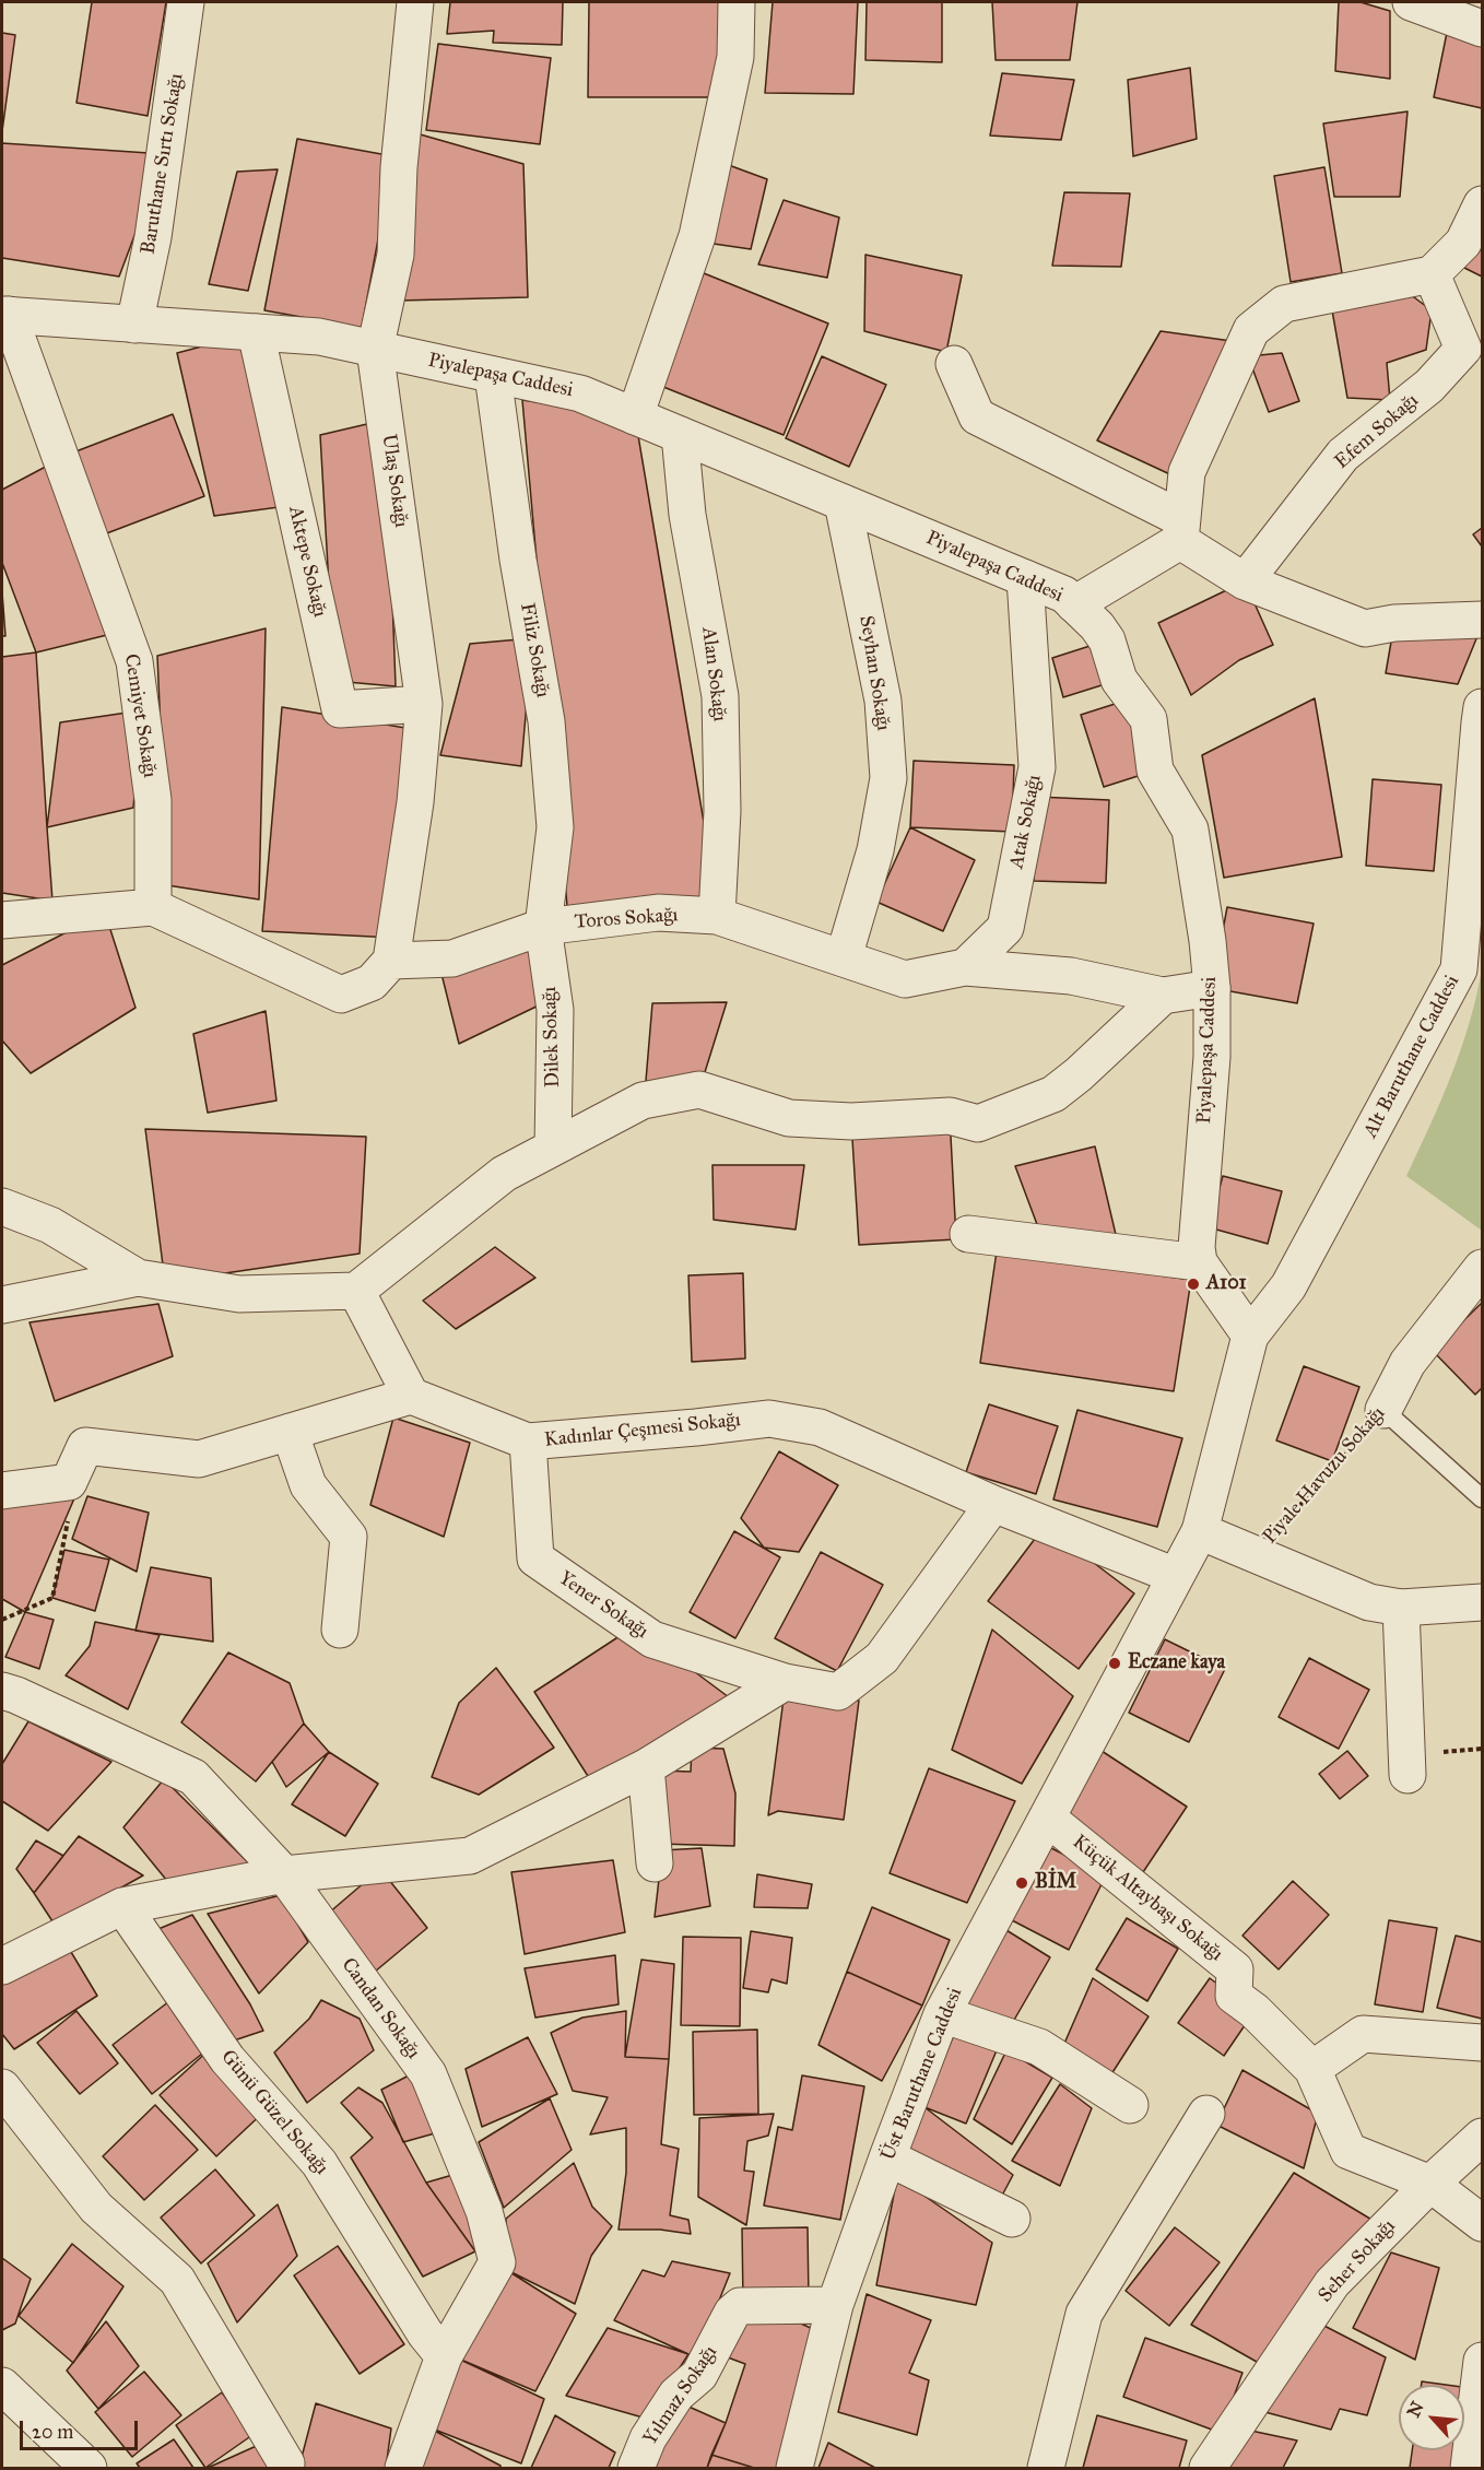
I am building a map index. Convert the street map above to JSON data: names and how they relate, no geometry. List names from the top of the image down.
{
  "streets": {
    "street": [
      "Baruthane Sırtı Sokağı",
      "Piyalepaşa Caddesi",
      "Efem Sokağı",
      "Ulaş Sokağı",
      "Aktepe Sokağı",
      "Filiz Sokağı",
      "Seyhan Sokağı",
      "Alan Sokağı",
      "Cemiyet Sokağı",
      "Atak Sokağı",
      "Toros Sokağı",
      "Dilek Sokağı",
      "Alt Baruthane Caddesi",
      "Kadınlar Çeşmesi Sokağı",
      "Piyale Havuzu Sokağı",
      "Yener Sokağı",
      "Küçük Altaybaşı Sokağı",
      "Candan Sokağı",
      "Üst Baruthane Caddesi",
      "Günü Güzel Sokağı",
      "Seher Sokağı",
      "Yılmaz Sokağı"
    ]
  },
  "crossings": [
    ["Baruthane Sırtı Sokağı", "Piyalepaşa Caddesi"],
    ["Piyalepaşa Caddesi", "Ulaş Sokağı"],
    ["Piyalepaşa Caddesi", "Aktepe Sokağı"],
    ["Piyalepaşa Caddesi", "Filiz Sokağı"],
    ["Piyalepaşa Caddesi", "Seyhan Sokağı"],
    ["Piyalepaşa Caddesi", "Alan Sokağı"],
    ["Piyalepaşa Caddesi", "Cemiyet Sokağı"],
    ["Piyalepaşa Caddesi", "Atak Sokağı"],
    ["Ulaş Sokağı", "Aktepe Sokağı"],
    ["Ulaş Sokağı", "Toros Sokağı"],
    ["Filiz Sokağı", "Toros Sokağı"],
    ["Filiz Sokağı", "Dilek Sokağı"],
    ["Seyhan Sokağı", "Toros Sokağı"],
    ["Alan Sokağı", "Toros Sokağı"],
    ["Atak Sokağı", "Toros Sokağı"],
    ["Toros Sokağı", "Dilek Sokağı"],
    ["Kadınlar Çeşmesi Sokağı", "Yener Sokağı"],
    ["Kadınlar Çeşmesi Sokağı", "Üst Baruthane Caddesi"],
    ["Küçük Altaybaşı Sokağı", "Üst Baruthane Caddesi"],
    ["Küçük Altaybaşı Sokağı", "Seher Sokağı"],
    ["Candan Sokağı", "Günü Güzel Sokağı"],
    ["Üst Baruthane Caddesi", "Yılmaz Sokağı"]
  ],
  "places": ["A101", "Eczane kaya", "BİM"],
  "scale_bar": "20 m",
  "north": "top left"
}
